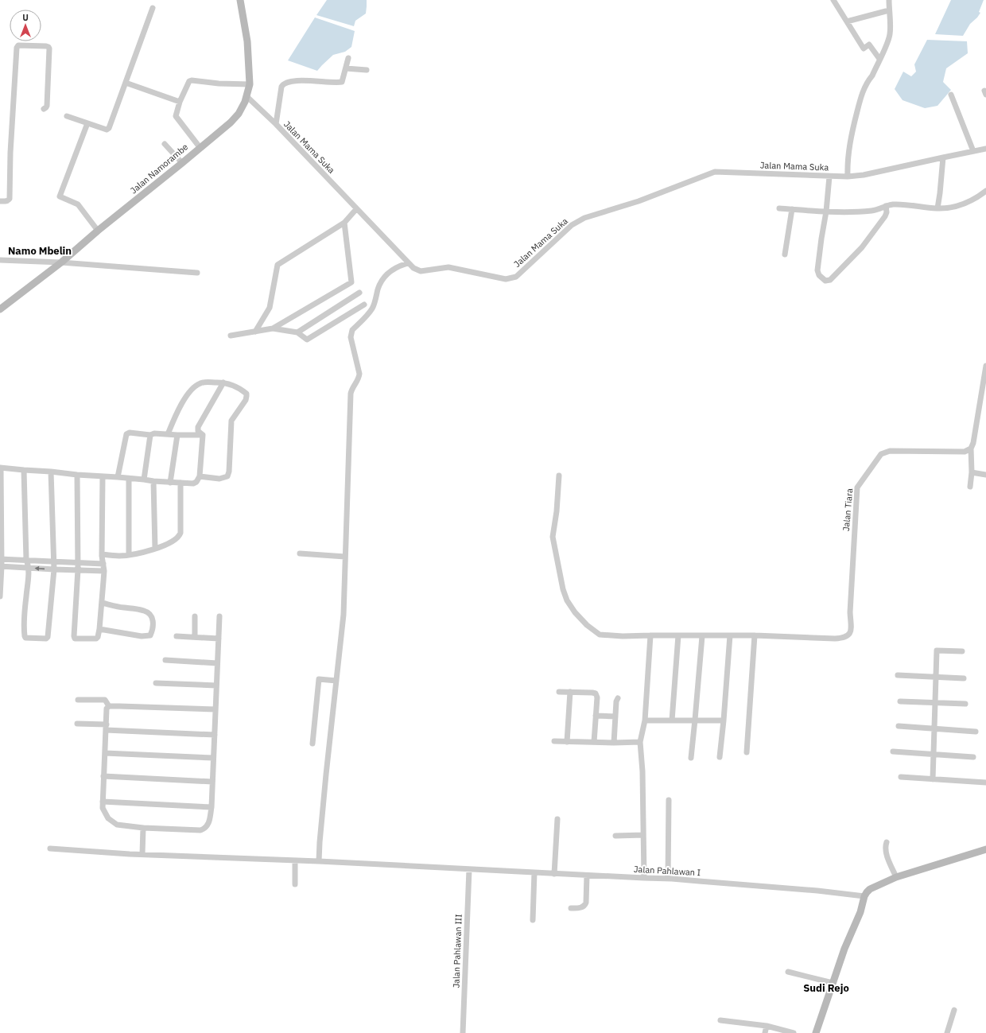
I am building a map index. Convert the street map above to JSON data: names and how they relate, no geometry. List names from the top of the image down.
{
  "streets": {
    "main road": ["Jalan Namorambe"],
    "street": [
      "Jalan Mama Suka",
      "Jalan Tiara",
      "Jalan Pahlawan I",
      "Jalan Pahlawan III"
    ]
  },
  "crossings": [
    ["Jalan Mama Suka", "Jalan Namorambe"],
    ["Jalan Pahlawan I", "Jalan Pahlawan III"]
  ],
  "districts": ["Namo Mbelin", "Sudi Rejo"],
  "north": "top"
}
